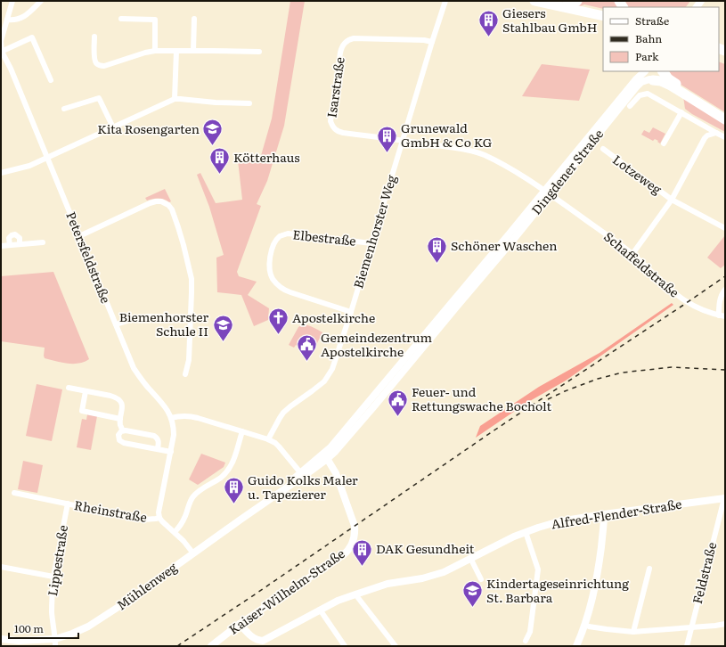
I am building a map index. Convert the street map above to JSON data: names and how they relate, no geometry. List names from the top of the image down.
{
  "streets": {
    "main road": [
      "Dingdener Straße",
      "Alfred-Flender-Straße",
      "Mühlenweg",
      "Kaiser-Wilhelm-Straße"
    ],
    "street": [
      "Isarstraße",
      "Lotzeweg",
      "Biemenhorster Weg",
      "Elbestraße",
      "Petersfeldstraße",
      "Schaffeldstraße",
      "Rheinstraße",
      "Lippestraße",
      "Feldstraße"
    ]
  },
  "crossings": [
    ["Isarstraße", "Biemenhorster Weg"],
    ["Isarstraße", "Schaffeldstraße"],
    ["Dingdener Straße", "Schaffeldstraße"],
    ["Dingdener Straße", "Mühlenweg"],
    ["Dingdener Straße", "Kaiser-Wilhelm-Straße"],
    ["Biemenhorster Weg", "Elbestraße"],
    ["Biemenhorster Weg", "Schaffeldstraße"],
    ["Rheinstraße", "Lippestraße"],
    ["Rheinstraße", "Mühlenweg"],
    ["Alfred-Flender-Straße", "Feldstraße"],
    ["Alfred-Flender-Straße", "Kaiser-Wilhelm-Straße"],
    ["Lippestraße", "Mühlenweg"],
    ["Mühlenweg", "Kaiser-Wilhelm-Straße"]
  ],
  "places": {
    "building": [
      "Giesers Stahlbau GmbH",
      "Grunewald GmbH & Co KG",
      "Kötterhaus",
      "Schöner Waschen",
      "Guido Kolks Maler u. Tapezierer",
      "DAK Gesundheit"
    ],
    "school or university": ["Kita Rosengarten", "Biemenhorster Schule II", "Kindertageseinrichtung St. Barbara"],
    "church": ["Apostelkirche"],
    "public building": ["Gemeindezentrum Apostelkirche", "Feuer- und Rettungswache Bocholt"]
  },
  "legend": ["Straße", "Bahn", "Park"],
  "scale_bar": "100 m"
}
